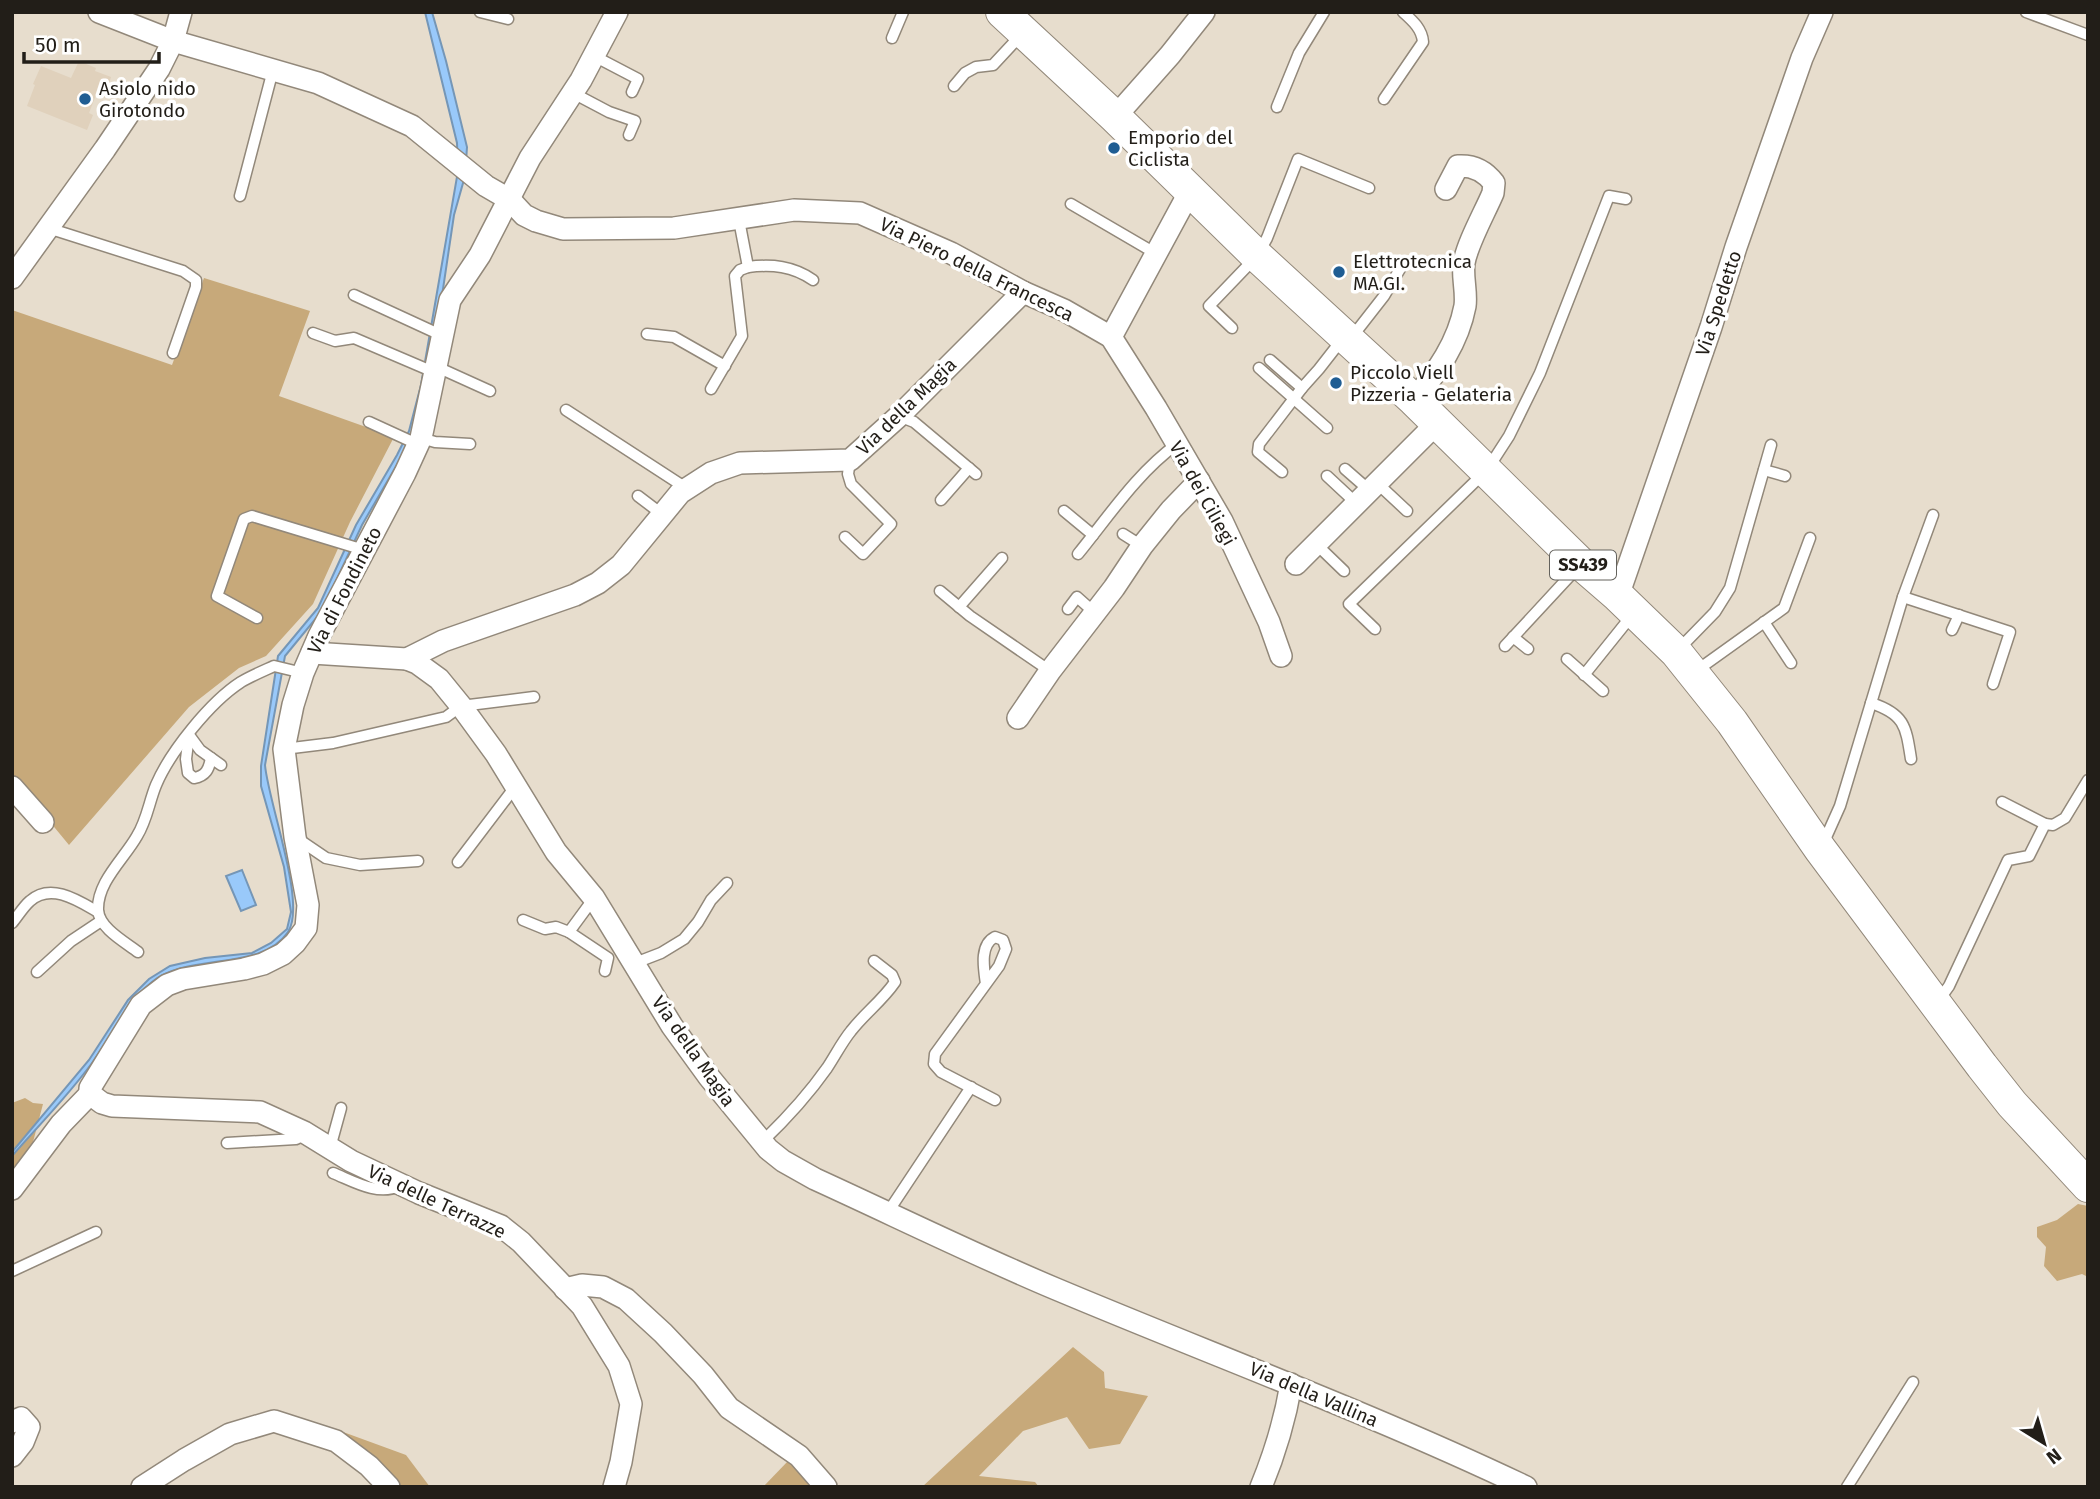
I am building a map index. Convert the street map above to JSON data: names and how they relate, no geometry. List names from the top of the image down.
{
  "streets": {
    "main road": ["SS439"],
    "street": [
      "Via Piero della Francesca",
      "Via Spedetto",
      "Via della Magia",
      "Via dei Ciliegi",
      "Via di Fondineto",
      "Via delle Terrazze",
      "Via della Vallina"
    ]
  },
  "crossings": [
    ["Via Piero della Francesca", "Via della Magia"],
    ["Via Piero della Francesca", "Via dei Ciliegi"],
    ["Via Piero della Francesca", "Via di Fondineto"],
    ["Via Spedetto", "SS439"],
    ["Via della Magia", "Via di Fondineto"],
    ["Via della Magia", "Via della Vallina"],
    ["Via di Fondineto", "Via delle Terrazze"]
  ],
  "places": [
    "Asiolo nido Girotondo",
    "Emporio del Ciclista",
    "Elettrotecnica MA.GI.",
    "Piccolo Viell Pizzeria - Gelateria"
  ],
  "scale_bar": "50 m",
  "north": "bottom right"
}
